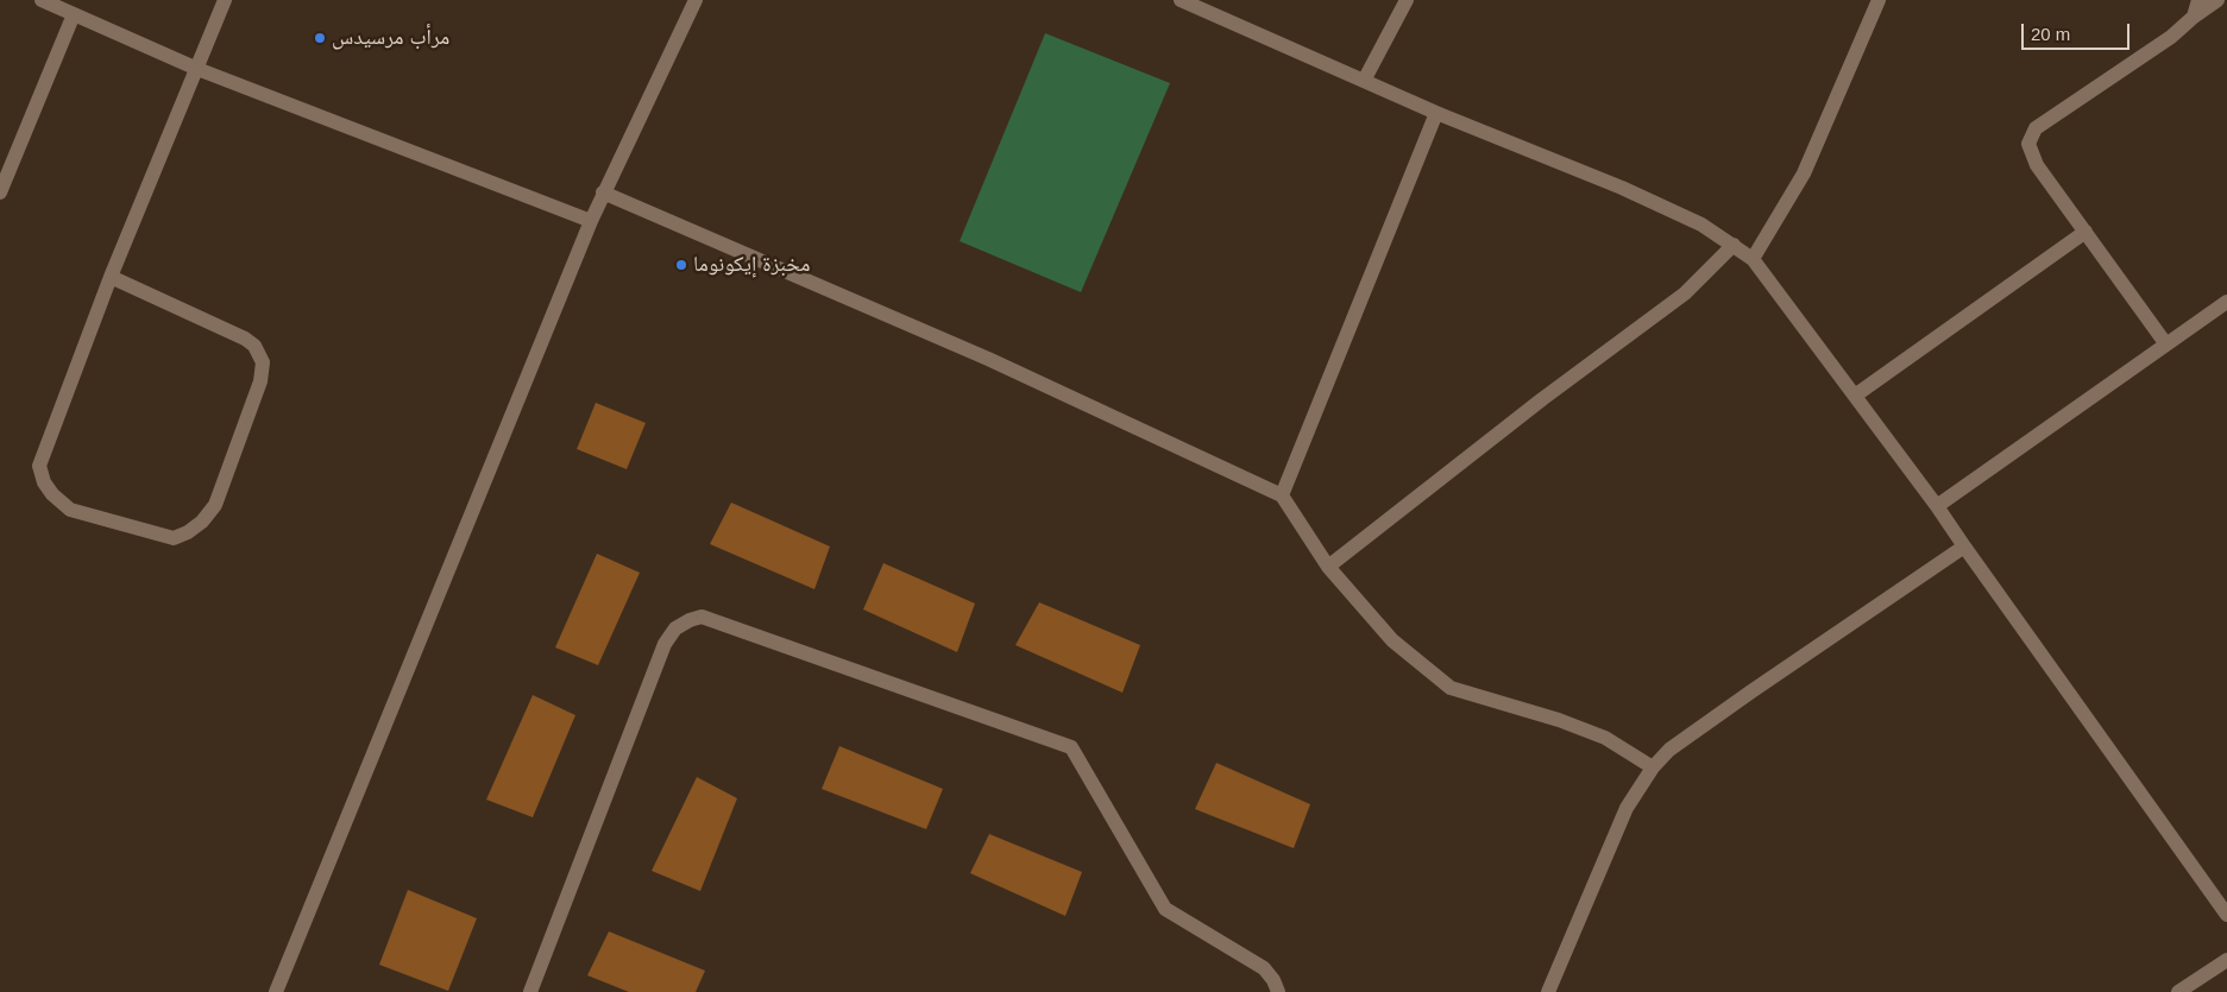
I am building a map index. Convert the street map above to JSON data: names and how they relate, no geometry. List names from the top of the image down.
{
  "places": ["مرأب مرسيدس", "مخبزة إيكونوما"],
  "scale_bar": "20 m"
}
